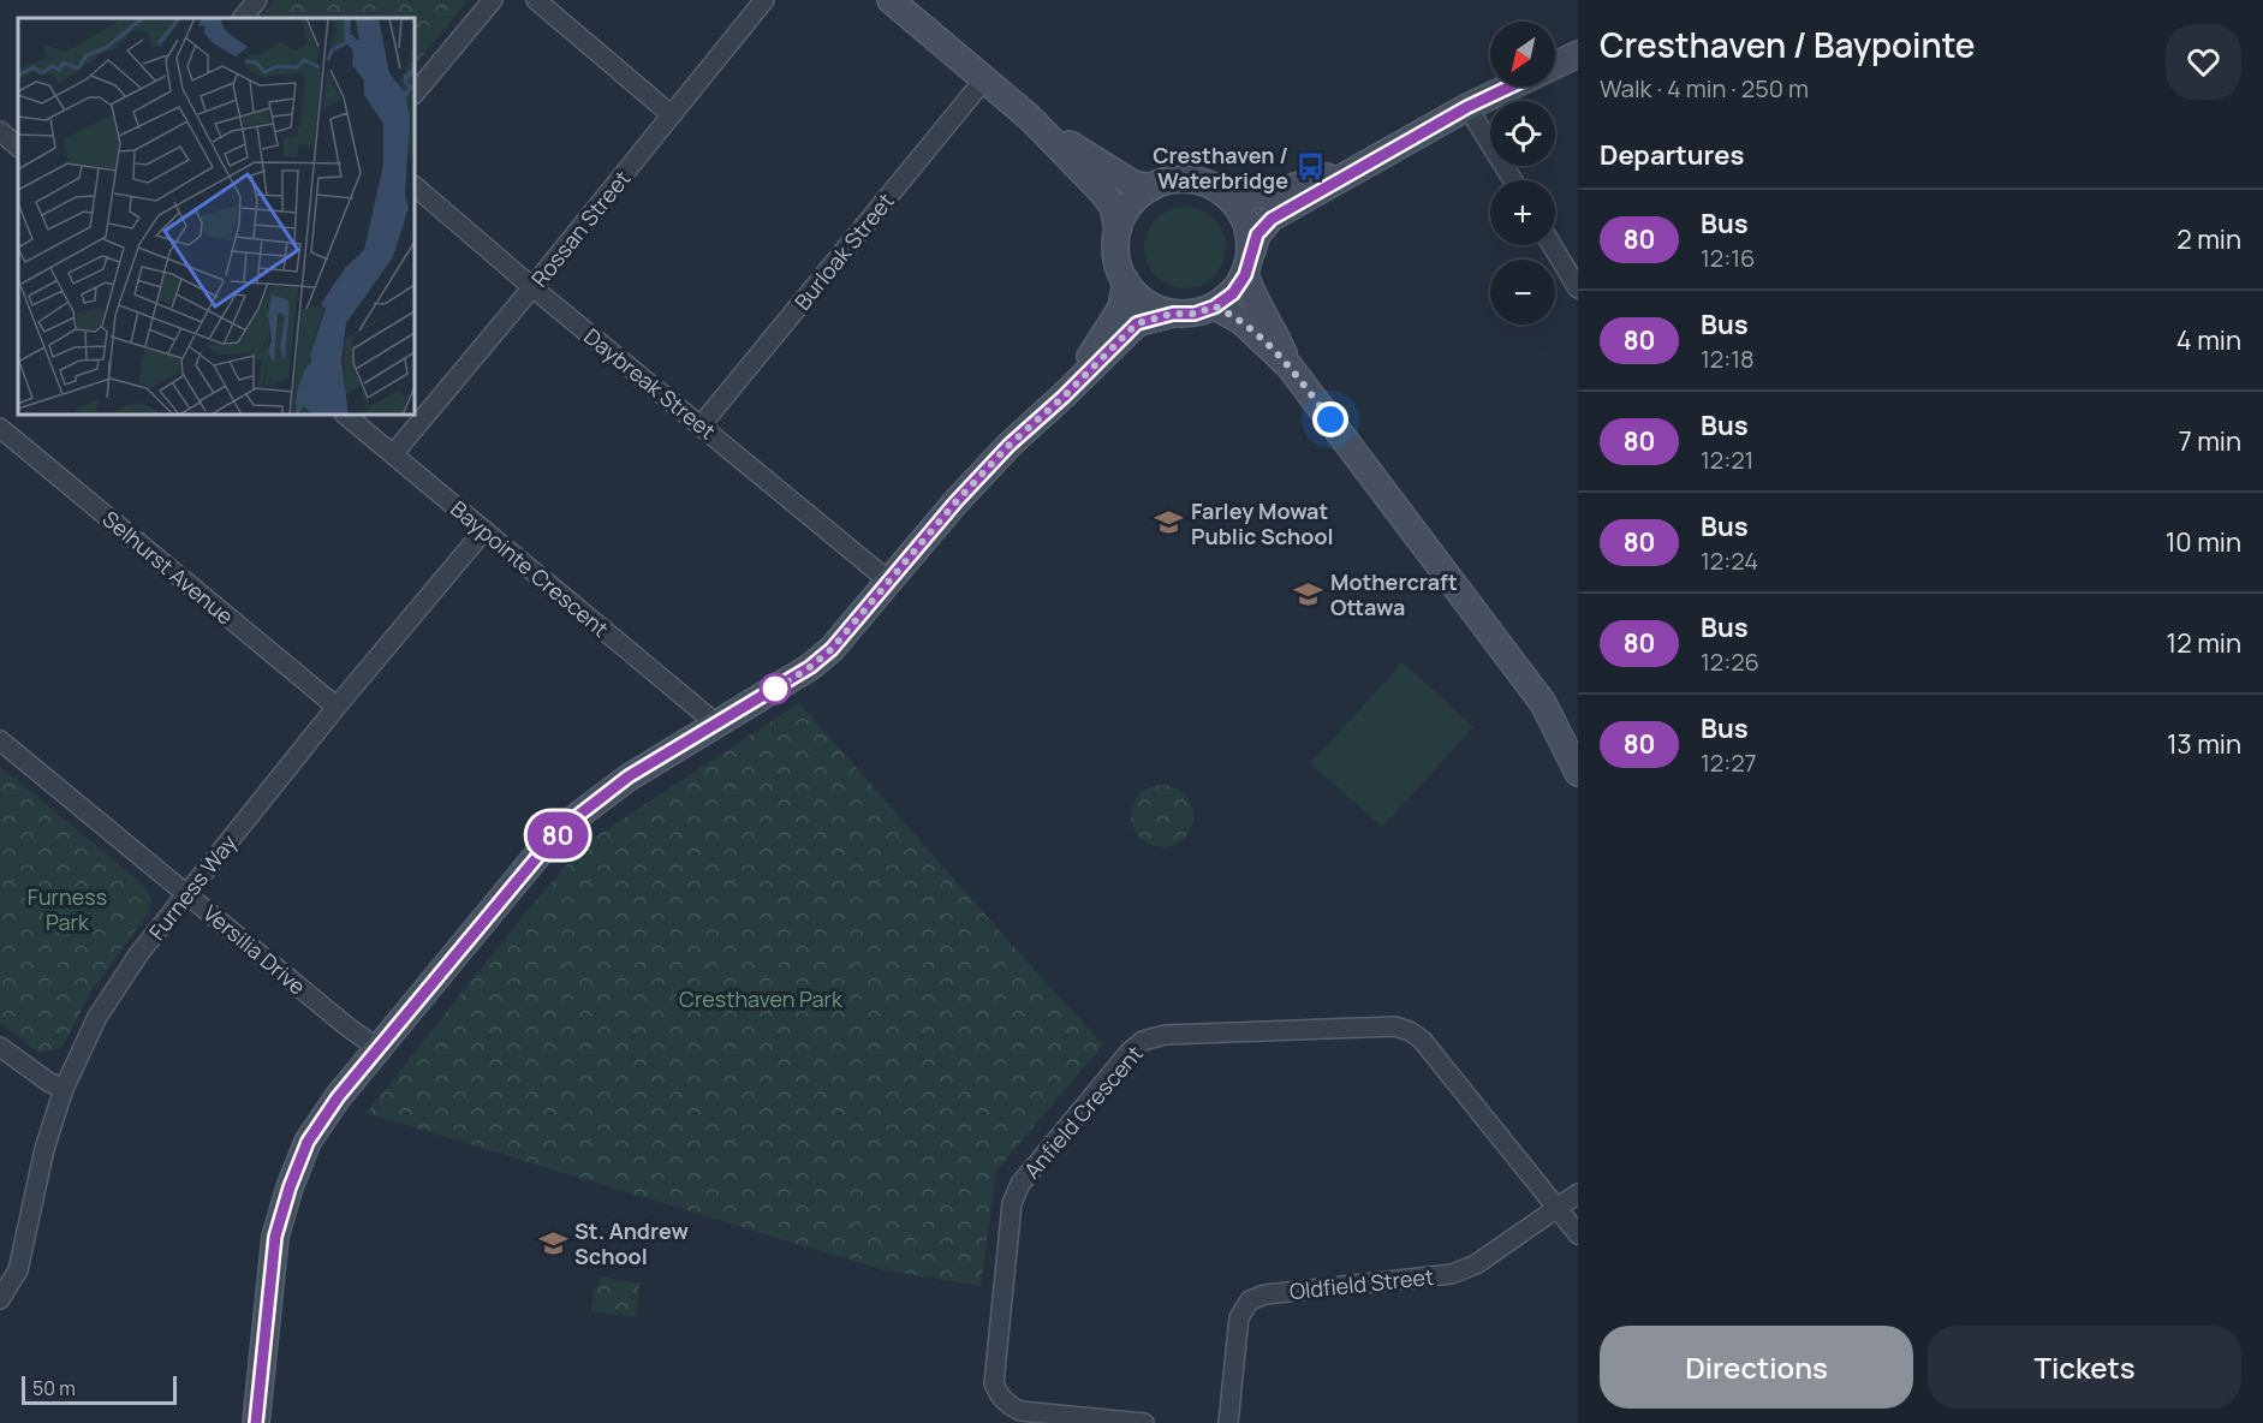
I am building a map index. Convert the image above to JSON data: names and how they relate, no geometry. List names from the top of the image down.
{
  "streets": {
    "street": [
      "Rossan Street",
      "Burloak Street",
      "Daybreak Street",
      "Selhurst Avenue",
      "Baypointe Crescent",
      "Furness Way",
      "Versilia Drive",
      "Anfield Crescent",
      "Oldfield Street"
    ]
  },
  "crossings": [
    ["Rossan Street", "Daybreak Street"],
    ["Rossan Street", "Baypointe Crescent"],
    ["Burloak Street", "Daybreak Street"],
    ["Selhurst Avenue", "Furness Way"],
    ["Baypointe Crescent", "Furness Way"],
    ["Furness Way", "Versilia Drive"],
    ["Anfield Crescent", "Oldfield Street"]
  ],
  "parks": ["Furness Park", "Cresthaven Park"],
  "places": {
    "bus stop": ["Cresthaven / Waterbridge"],
    "school or university": ["Farley Mowat Public School", "Mothercraft Ottawa", "St. Andrew School"]
  },
  "lines": ["bus line 80"],
  "scale_bar": "50 m",
  "north": "bottom left",
  "page": {
    "on_map": "80",
    "heading": [
      ["Cresthaven / Baypointe", "Walk · 4 min · 250 m"],
      "Departures"
    ],
    "map_buttons": ["+", "−"],
    "list": [
      {
        "mark": "80",
        "name": "Bus",
        "note": "12:16",
        "value": "2 min"
      },
      {
        "mark": "80",
        "name": "Bus",
        "note": "12:18",
        "value": "4 min"
      },
      {
        "mark": "80",
        "name": "Bus",
        "note": "12:21",
        "value": "7 min"
      },
      {
        "mark": "80",
        "name": "Bus",
        "note": "12:24",
        "value": "10 min"
      },
      {
        "mark": "80",
        "name": "Bus",
        "note": "12:26",
        "value": "12 min"
      },
      {
        "mark": "80",
        "name": "Bus",
        "note": "12:27",
        "value": "13 min"
      }
    ],
    "buttons": ["Directions", "Tickets"],
    "scale": "50 m"
  }
}
